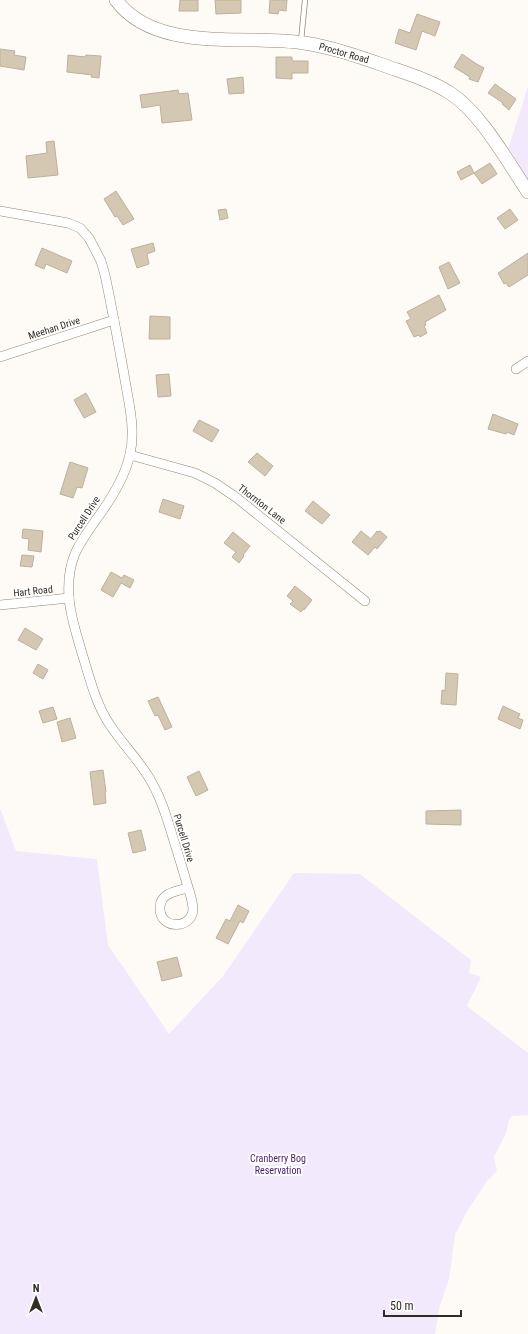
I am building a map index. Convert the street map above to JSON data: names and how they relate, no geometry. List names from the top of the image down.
{
  "streets": {
    "main road": ["Proctor Road"],
    "street": [
      "Meehan Drive",
      "Thornton Lane",
      "Purcell Drive",
      "Hart Road"
    ]
  },
  "crossings": [
    ["Meehan Drive", "Purcell Drive"],
    ["Thornton Lane", "Purcell Drive"],
    ["Purcell Drive", "Hart Road"]
  ],
  "parks": ["Cranberry Bog Reservation"],
  "scale_bar": "50 m",
  "north": "top"
}
